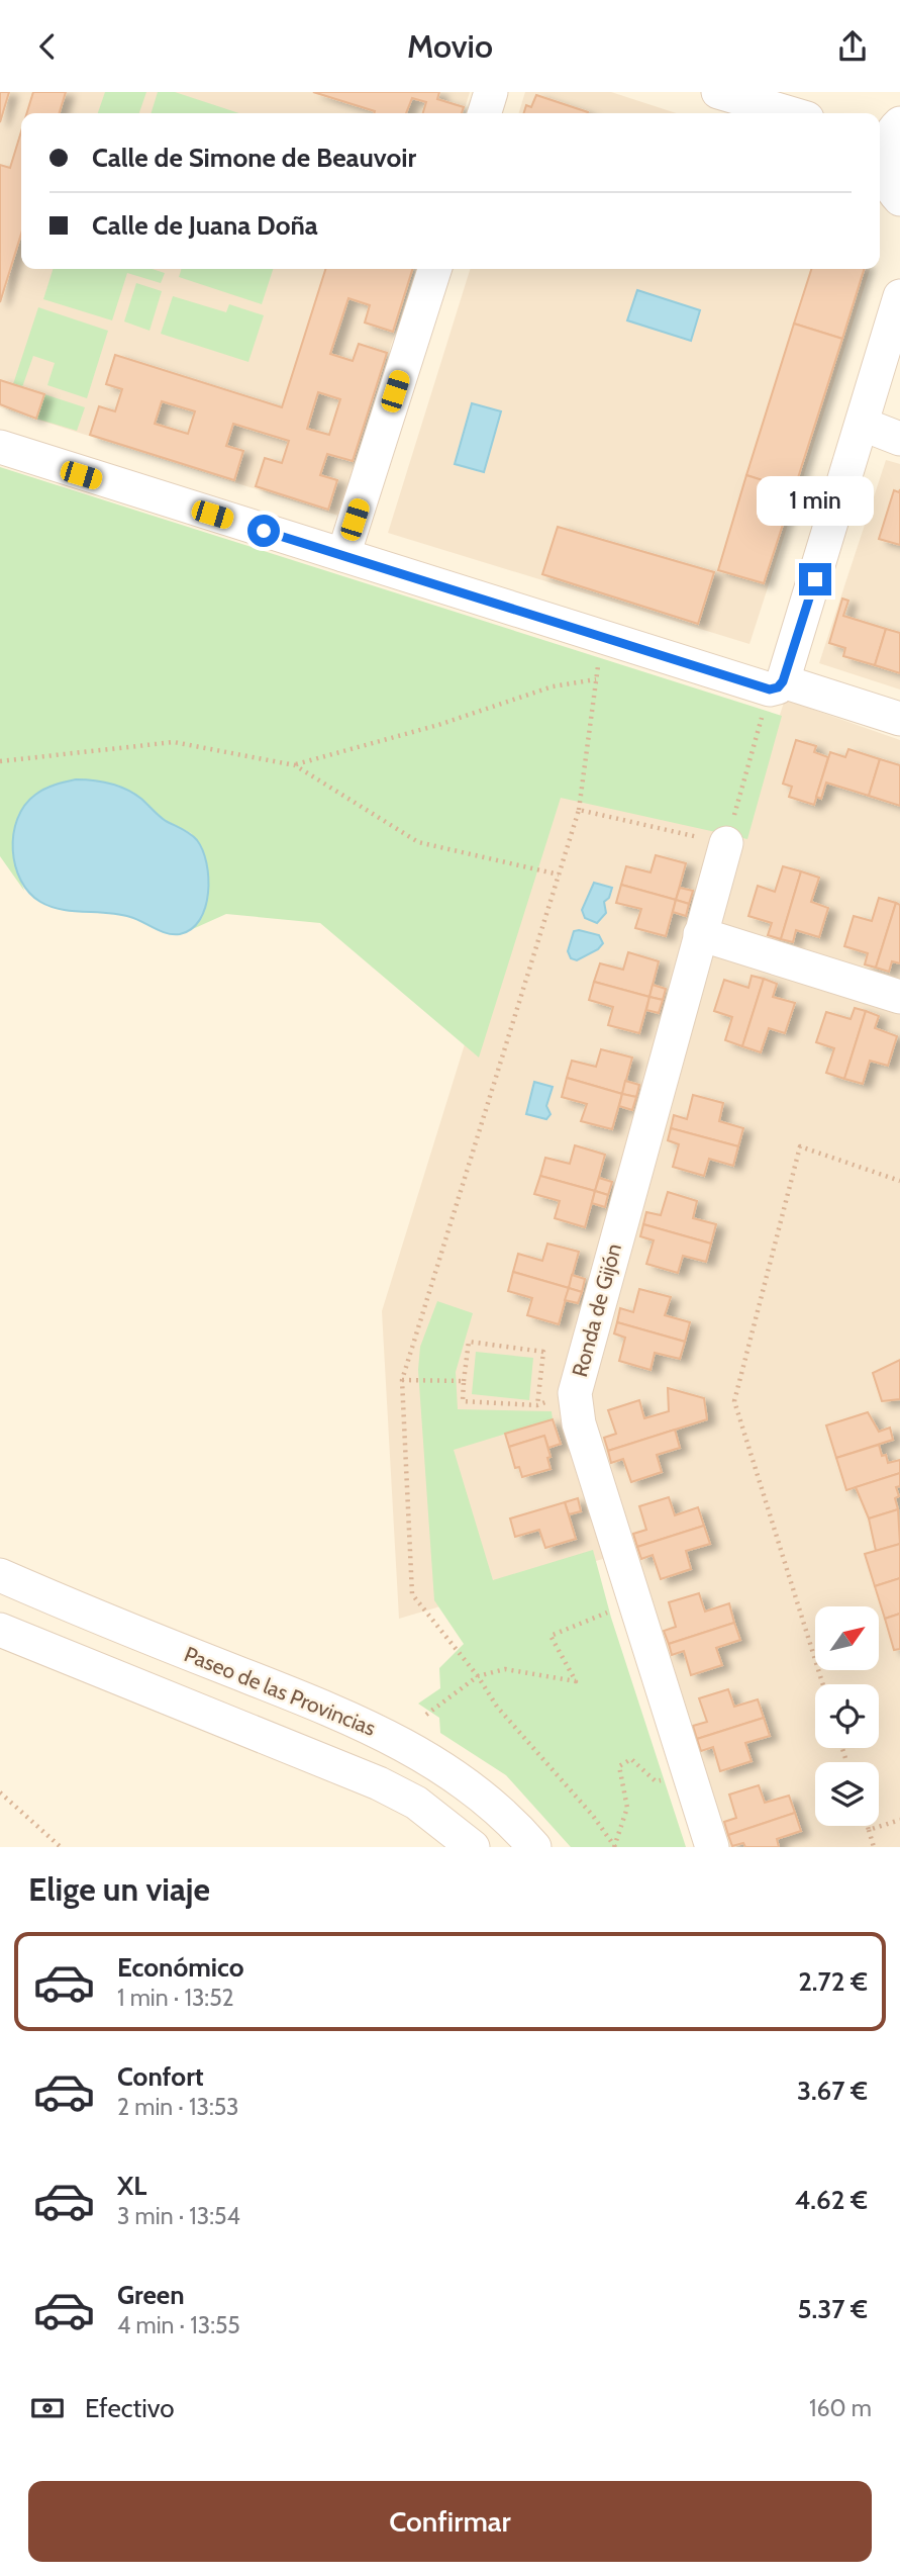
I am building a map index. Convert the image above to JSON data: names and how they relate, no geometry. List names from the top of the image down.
{
  "streets": {
    "street": ["Ronda de Gijón", "Paseo de las Provincias"]
  },
  "north": "top right",
  "page": {
    "header": "Movio",
    "banner": ["Calle de Simone de Beauvoir", "Calle de Juana Doña"],
    "bubble": "1 min",
    "heading": "Elige un viaje",
    "list": [
      {
        "name": "Económico",
        "note": "1 min · 13:52",
        "value": "2.72 €"
      },
      {
        "name": "Confort",
        "note": "2 min · 13:53",
        "value": "3.67 €"
      },
      {
        "name": "XL",
        "note": "3 min · 13:54",
        "value": "4.62 €"
      },
      {
        "name": "Green",
        "note": "4 min · 13:55",
        "value": "5.37 €"
      }
    ],
    "pay": ["Efectivo", "160 m"],
    "buttons": "Confirmar"
  }
}
